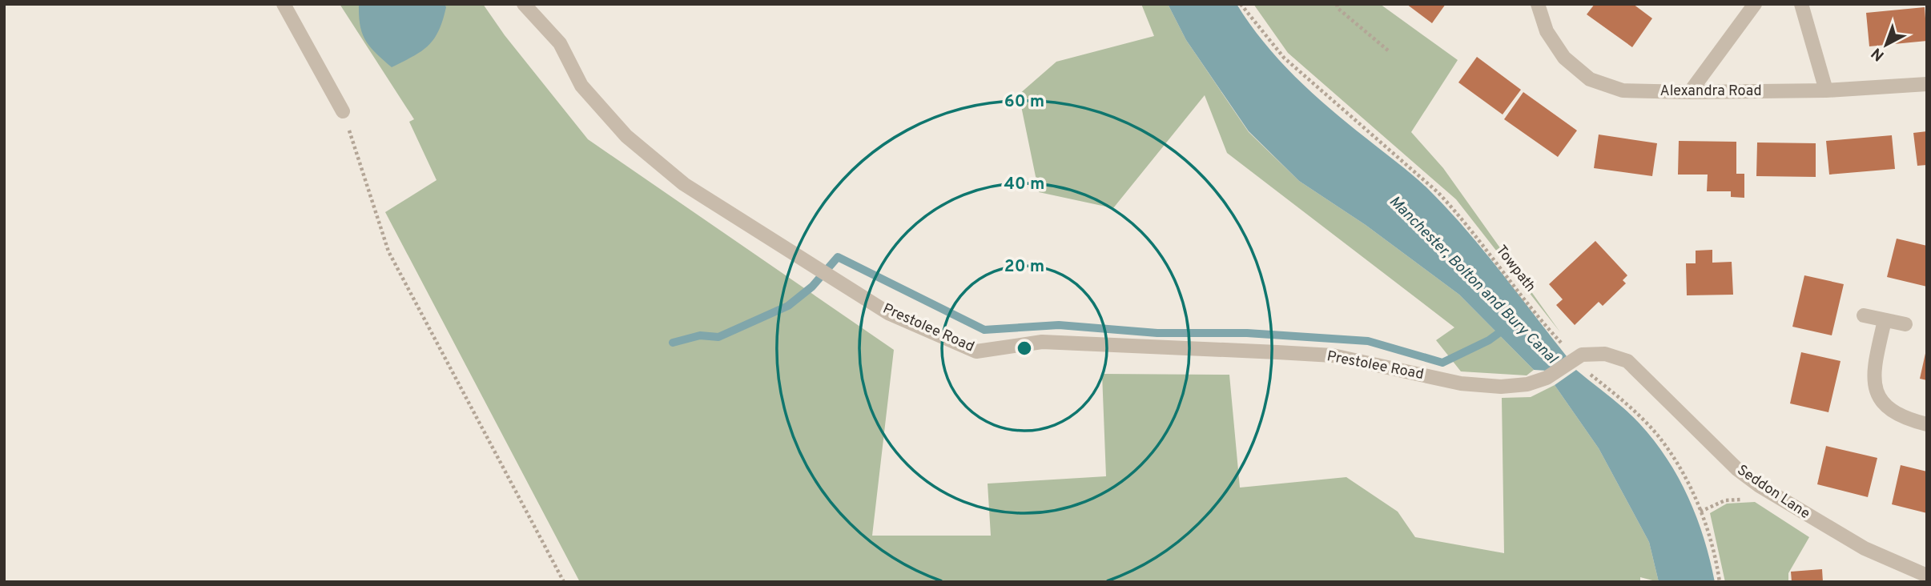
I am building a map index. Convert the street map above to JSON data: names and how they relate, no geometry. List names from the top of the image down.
{
  "streets": {
    "street": ["Alexandra Road", "Prestolee Road", "Seddon Lane"],
    "path": ["Towpath"]
  },
  "crossings": [
    ["Prestolee Road", "Seddon Lane"]
  ],
  "water": ["Manchester, Bolton and Bury Canal"],
  "north": "bottom left",
  "rings": ["60 m", "40 m", "20 m"]
}
